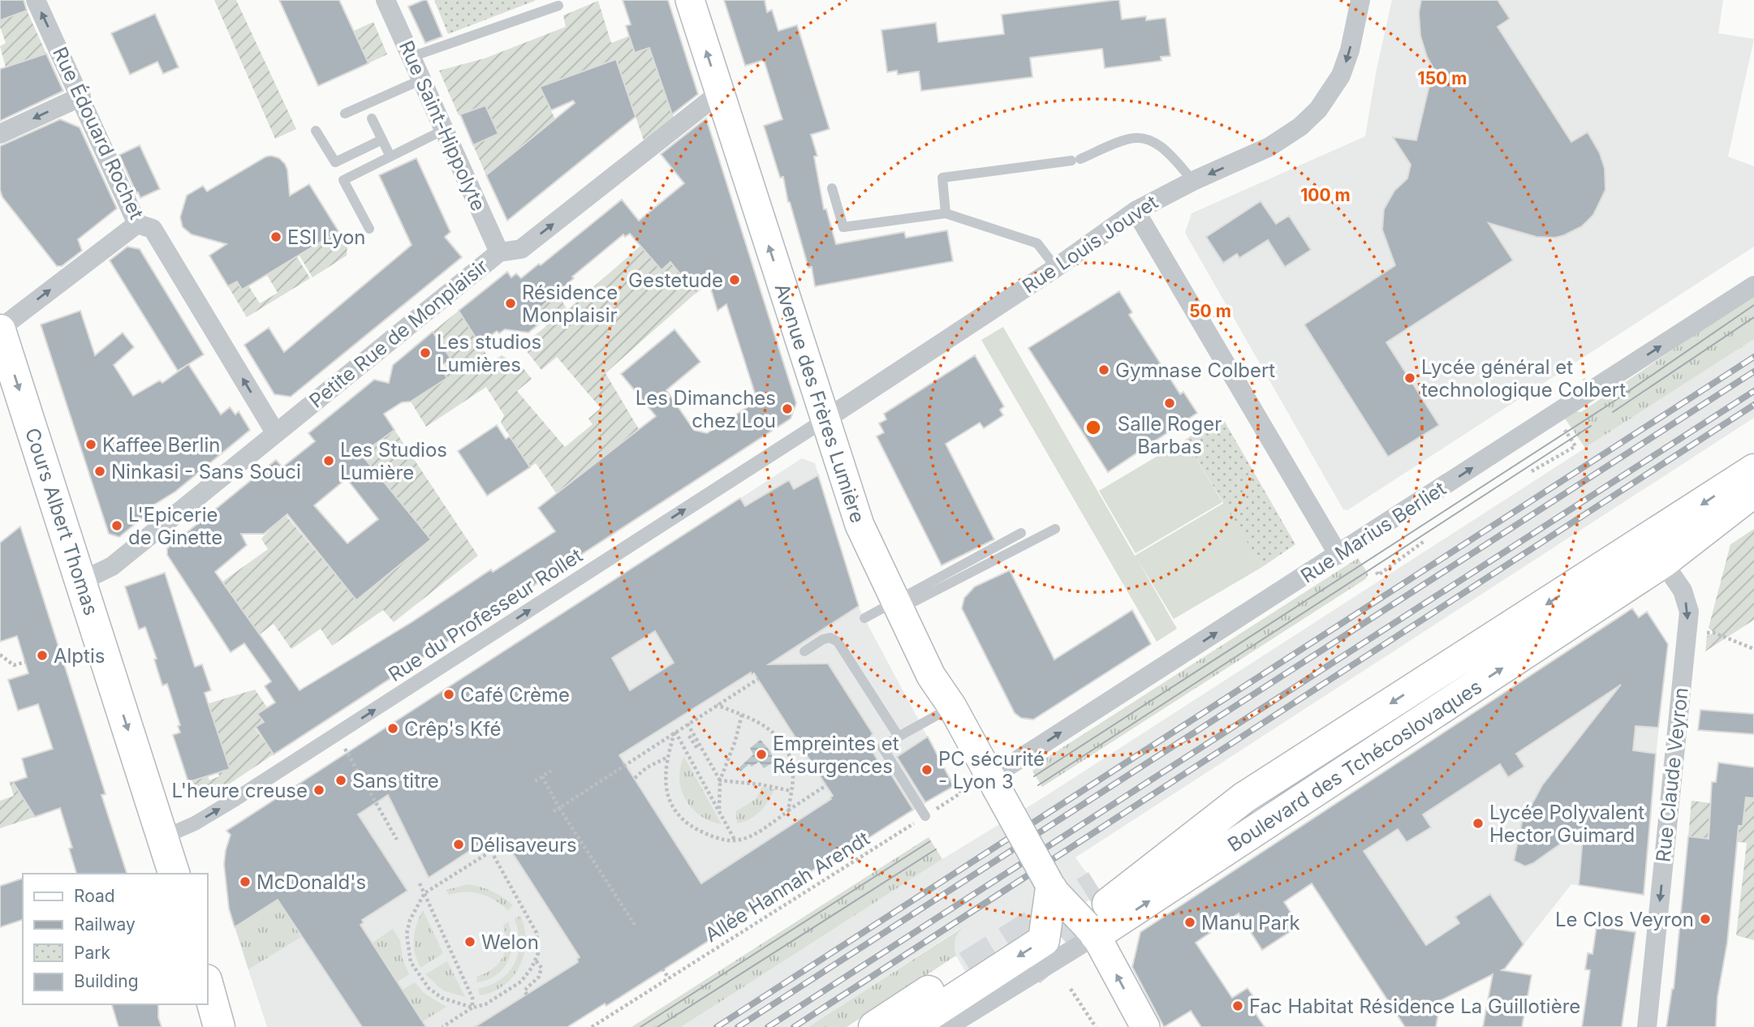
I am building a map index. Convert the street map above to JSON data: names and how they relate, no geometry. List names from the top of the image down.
{
  "streets": {
    "main road": ["Avenue des Frères Lumière", "Cours Albert Thomas", "Boulevard des Tchécoslovaques"],
    "street": [
      "Rue Saint-Hippolyte",
      "Rue Édouard Rochet",
      "Rue Louis Jouvet",
      "Petite Rue de Monplaisir",
      "Rue Marius Berliet",
      "Rue du Professeur Rollet",
      "Rue Claude Veyron"
    ],
    "path": ["Allée Hannah Arendt"]
  },
  "crossings": [
    ["Rue Saint-Hippolyte", "Petite Rue de Monplaisir"],
    ["Rue Édouard Rochet", "Petite Rue de Monplaisir"],
    ["Rue Louis Jouvet", "Avenue des Frères Lumière"],
    ["Rue Louis Jouvet", "Rue du Professeur Rollet"],
    ["Petite Rue de Monplaisir", "Avenue des Frères Lumière"],
    ["Petite Rue de Monplaisir", "Cours Albert Thomas"],
    ["Avenue des Frères Lumière", "Rue Marius Berliet"],
    ["Avenue des Frères Lumière", "Rue du Professeur Rollet"],
    ["Avenue des Frères Lumière", "Boulevard des Tchécoslovaques"],
    ["Avenue des Frères Lumière", "Allée Hannah Arendt"],
    ["Cours Albert Thomas", "Rue du Professeur Rollet"],
    ["Rue Marius Berliet", "Allée Hannah Arendt"],
    ["Boulevard des Tchécoslovaques", "Rue Claude Veyron"]
  ],
  "one_way": [
    "Rue Édouard Rochet",
    "Rue Louis Jouvet",
    "Avenue des Frères Lumière",
    "Cours Albert Thomas",
    "Rue Marius Berliet",
    "Rue du Professeur Rollet",
    "Rue Claude Veyron"
  ],
  "places": [
    "ESI Lyon",
    "Gestetude",
    "Résidence Monplaisir",
    "Les studios Lumières",
    "Gymnase Colbert",
    "Lycée général et technologique Colbert",
    "Salle Roger Barbas",
    "Les Dimanches chez Lou",
    "Kaffee Berlin",
    "Les Studios Lumière",
    "Ninkasi - Sans Souci",
    "L'Epicerie de Ginette",
    "Alptis",
    "Café Crème",
    "Crêp's Kfé",
    "Empreintes et Résurgences",
    "PC sécurité - Lyon 3",
    "Sans titre",
    "L'heure creuse",
    "Lycée Polyvalent Hector Guimard",
    "Délisaveurs",
    "McDonald's",
    "Le Clos Veyron",
    "Manu Park",
    "Welon",
    "Fac Habitat Résidence La Guillotière"
  ],
  "legend": [
    "Road",
    "Railway",
    "Park",
    "Building"
  ],
  "rings": ["150 m", "100 m", "50 m"]
}
